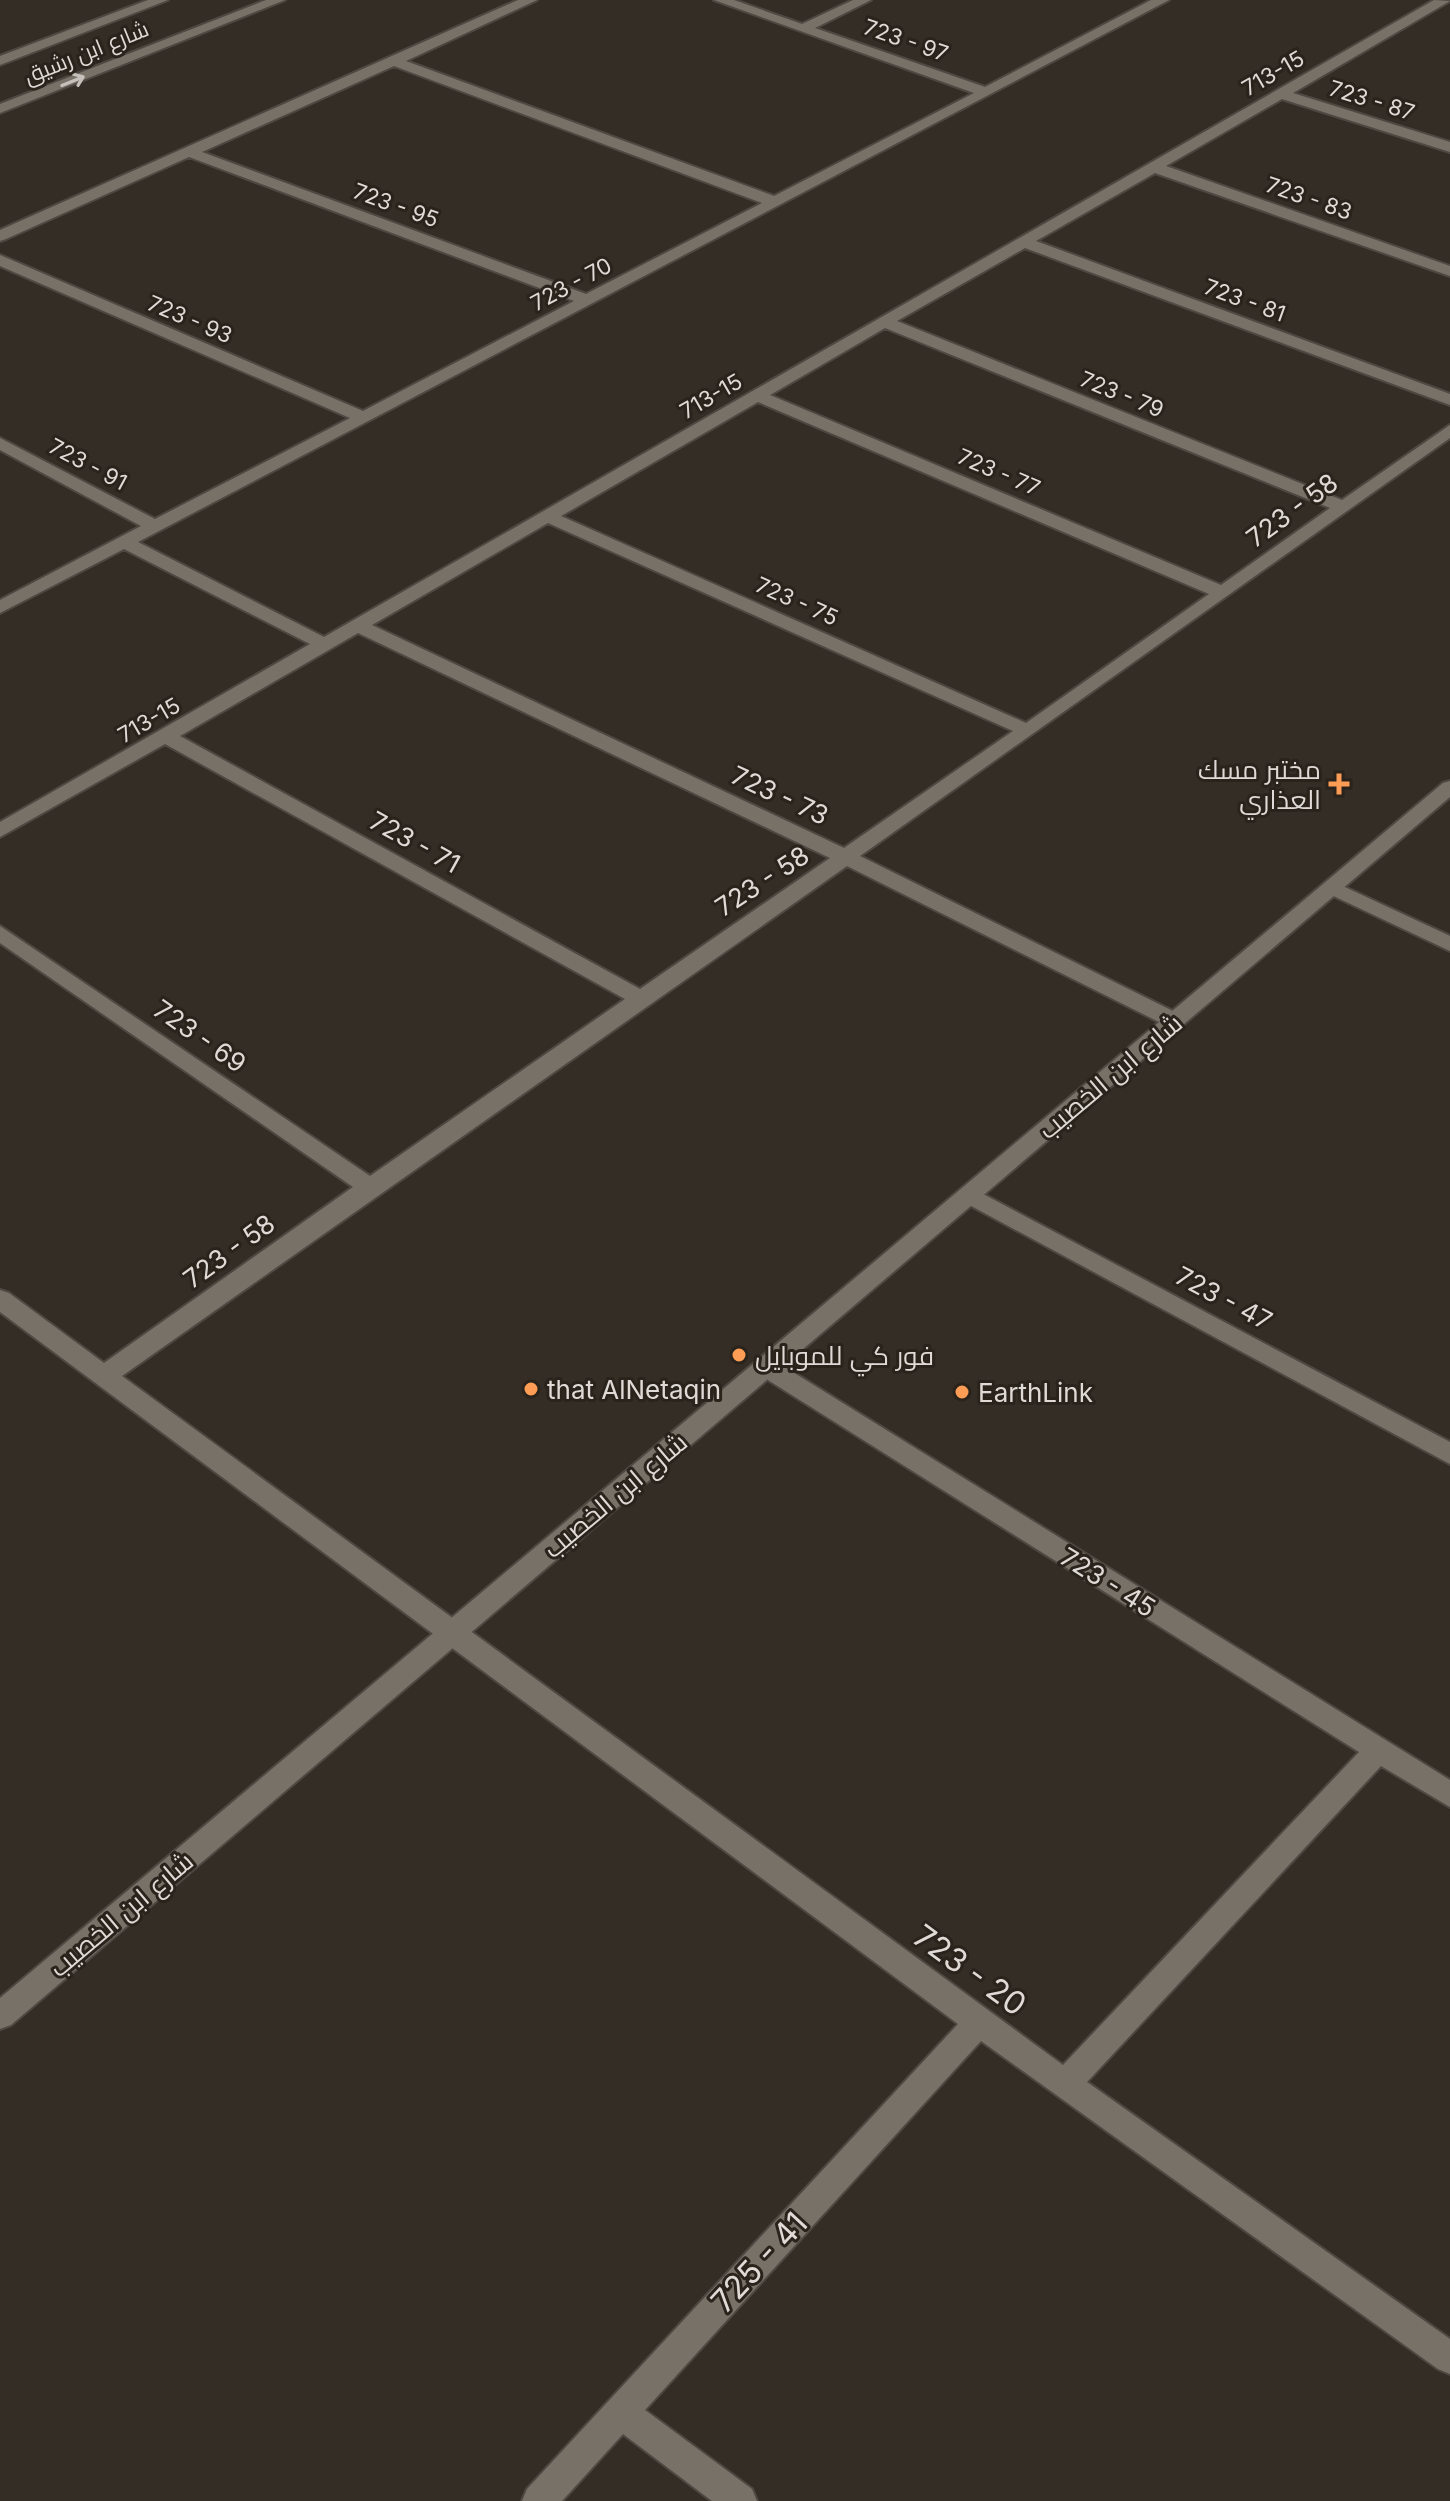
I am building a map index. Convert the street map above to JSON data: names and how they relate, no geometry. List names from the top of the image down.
{
  "streets": {
    "street": [
      "723 - 97",
      "شارع ابن رشيق",
      "713-15",
      "723 - 87",
      "723 - 83",
      "723 - 95",
      "723 - 70",
      "723 - 81",
      "723 - 93",
      "723 - 79",
      "723 - 91",
      "723 - 77",
      "723 - 58",
      "723 - 75",
      "723 - 73",
      "723 - 71",
      "723 - 69",
      "شارع ابن الخصيب",
      "723 - 47",
      "723 - 45",
      "723 - 20",
      "725 - 41"
    ]
  },
  "crossings": [
    ["723 - 97", "723 - 70"],
    ["713-15", "723 - 87"],
    ["713-15", "723 - 83"],
    ["713-15", "723 - 81"],
    ["713-15", "723 - 79"],
    ["713-15", "723 - 77"],
    ["713-15", "723 - 75"],
    ["713-15", "723 - 73"],
    ["713-15", "723 - 71"],
    ["723 - 95", "723 - 70"],
    ["723 - 70", "723 - 93"],
    ["723 - 70", "723 - 91"],
    ["723 - 79", "723 - 58"],
    ["723 - 77", "723 - 58"],
    ["723 - 58", "723 - 75"],
    ["723 - 58", "723 - 73"],
    ["723 - 58", "723 - 71"],
    ["723 - 58", "723 - 69"],
    ["723 - 58", "723 - 20"],
    ["723 - 73", "شارع ابن الخصيب"],
    ["شارع ابن الخصيب", "723 - 47"],
    ["شارع ابن الخصيب", "723 - 45"],
    ["شارع ابن الخصيب", "723 - 20"],
    ["723 - 20", "725 - 41"]
  ],
  "places": {
    "health": ["مختبر مسك العذاري"],
    "other": ["فور كي للموبايل", "that AlNetaqin", "EarthLink"]
  }
}
